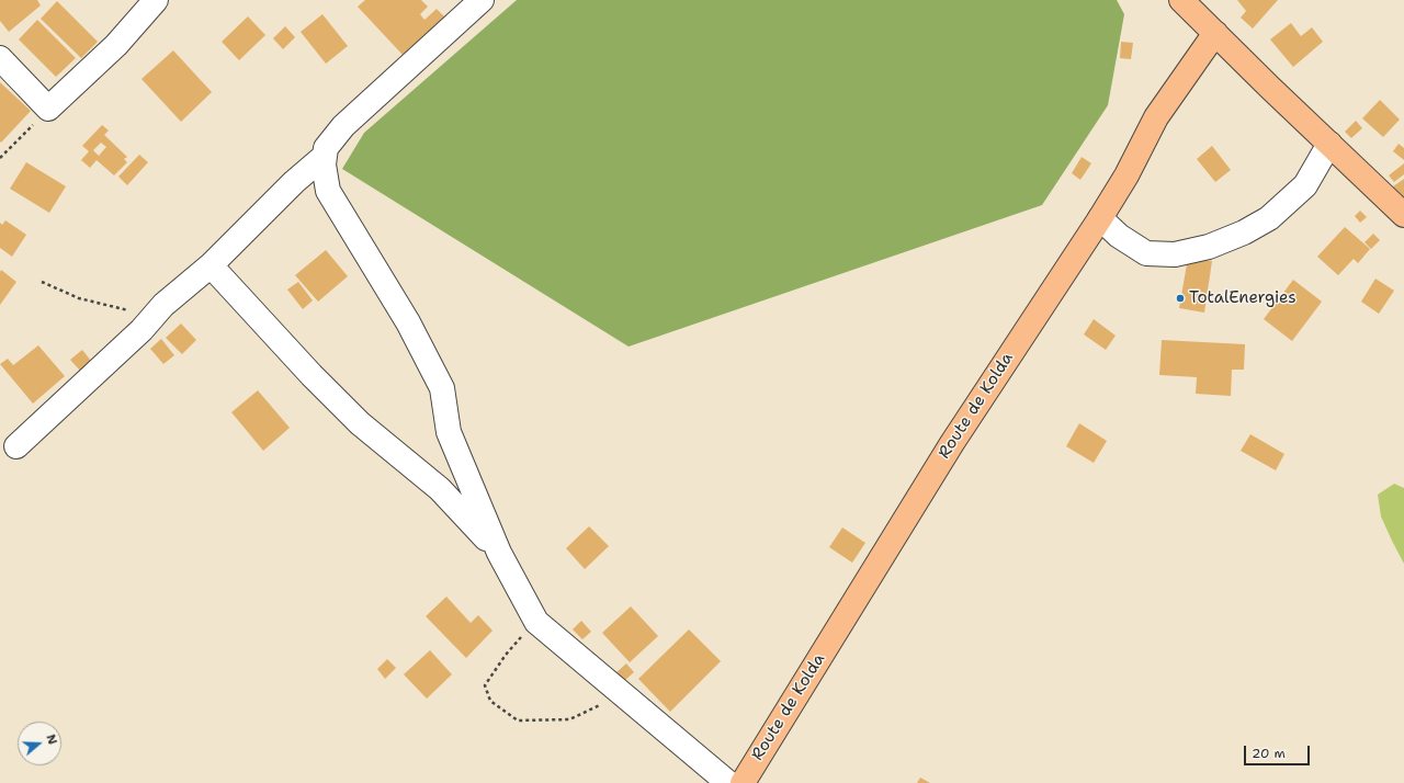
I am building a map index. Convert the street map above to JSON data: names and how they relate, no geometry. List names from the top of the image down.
{
  "streets": {
    "main road": ["Route de Kolda"]
  },
  "places": ["TotalEnergies"],
  "scale_bar": "20 m",
  "north": "right"
}
